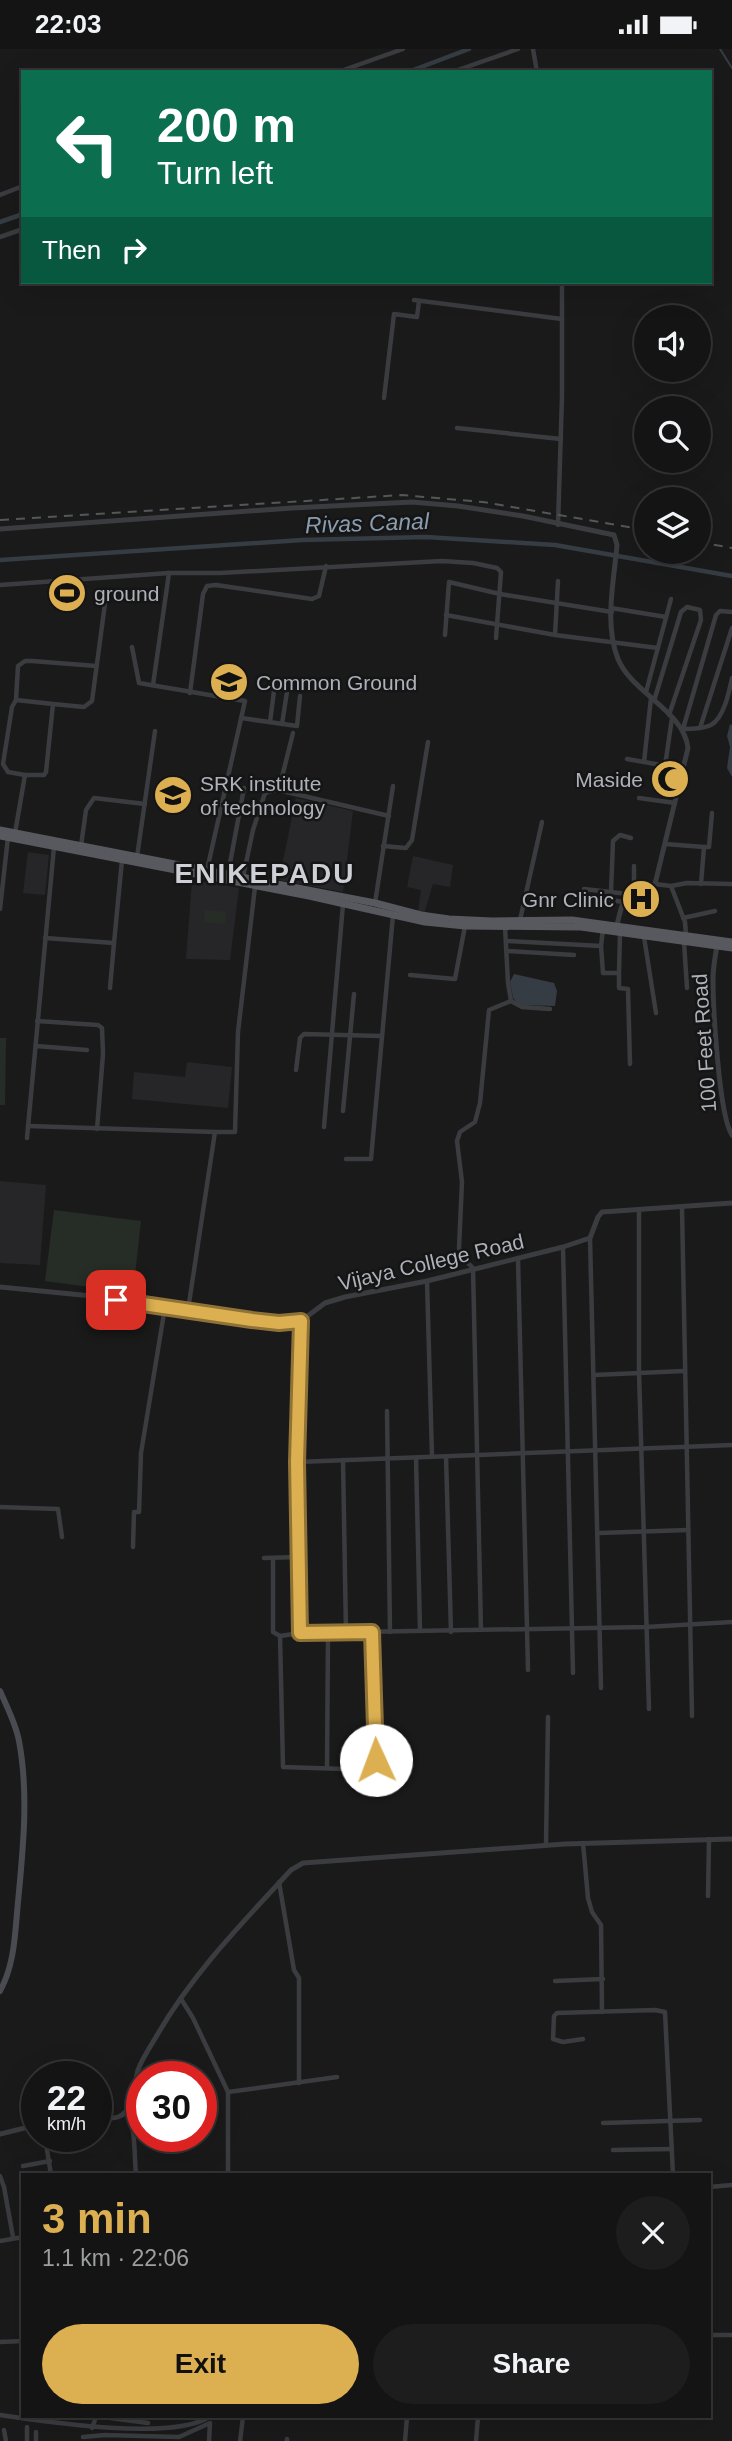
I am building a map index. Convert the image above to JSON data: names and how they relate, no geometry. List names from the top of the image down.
{
  "streets": {
    "street": ["100 Feet Road", "Vijaya College Road"]
  },
  "districts": ["ENIKEPADU"],
  "water": ["Rivas Canal"],
  "places": {
    "sports": ["ground"],
    "school or university": ["Common Ground", "SRK institute of technology"],
    "mosque": ["Maside"],
    "hospital": ["Gnr Clinic"]
  },
  "page": {
    "status": "22:03",
    "turn": ["200 m", "Turn left"],
    "then": "Then",
    "speed": "22 km/h",
    "limit": "30",
    "heading": ["3 min", "1.1 km · 22:06"],
    "buttons": ["Exit", "Share"]
  }
}
